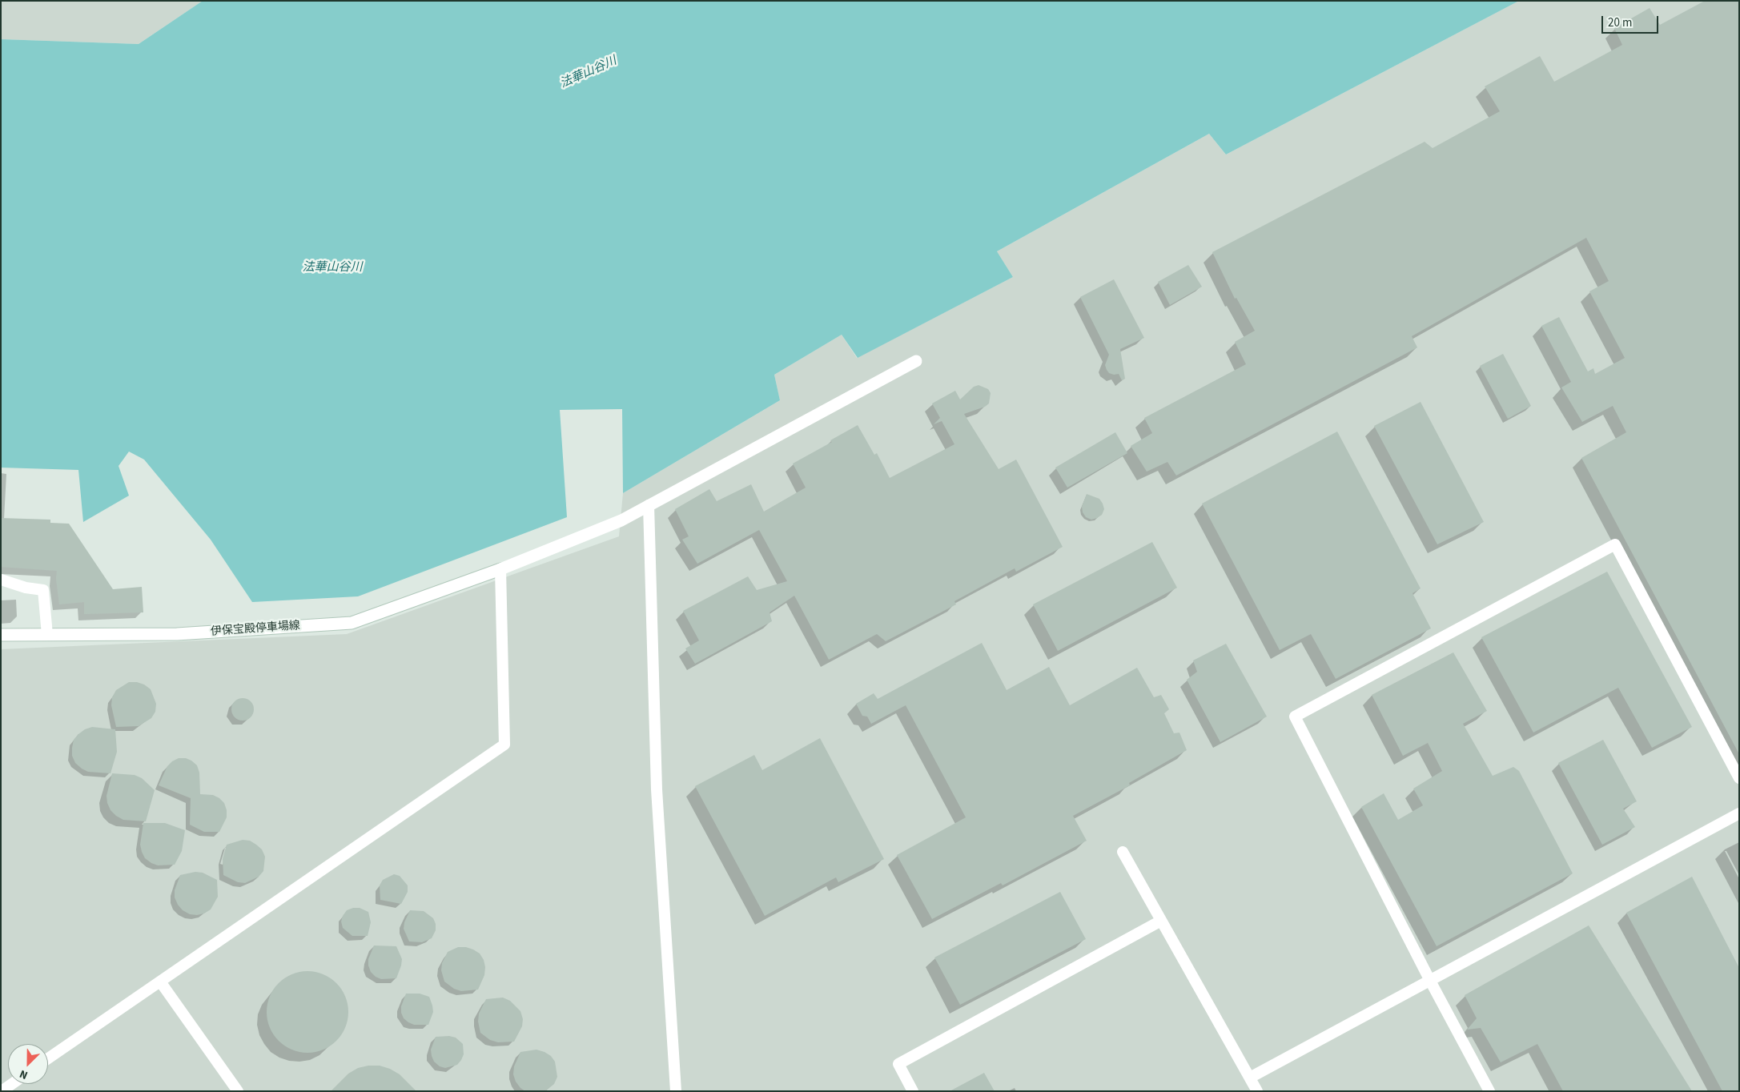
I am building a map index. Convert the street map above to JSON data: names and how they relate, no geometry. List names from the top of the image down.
{
  "streets": {
    "main road": ["伊保宝殿停車場線"]
  },
  "water": ["法華山谷川"],
  "scale_bar": "20 m",
  "north": "bottom left"
}
